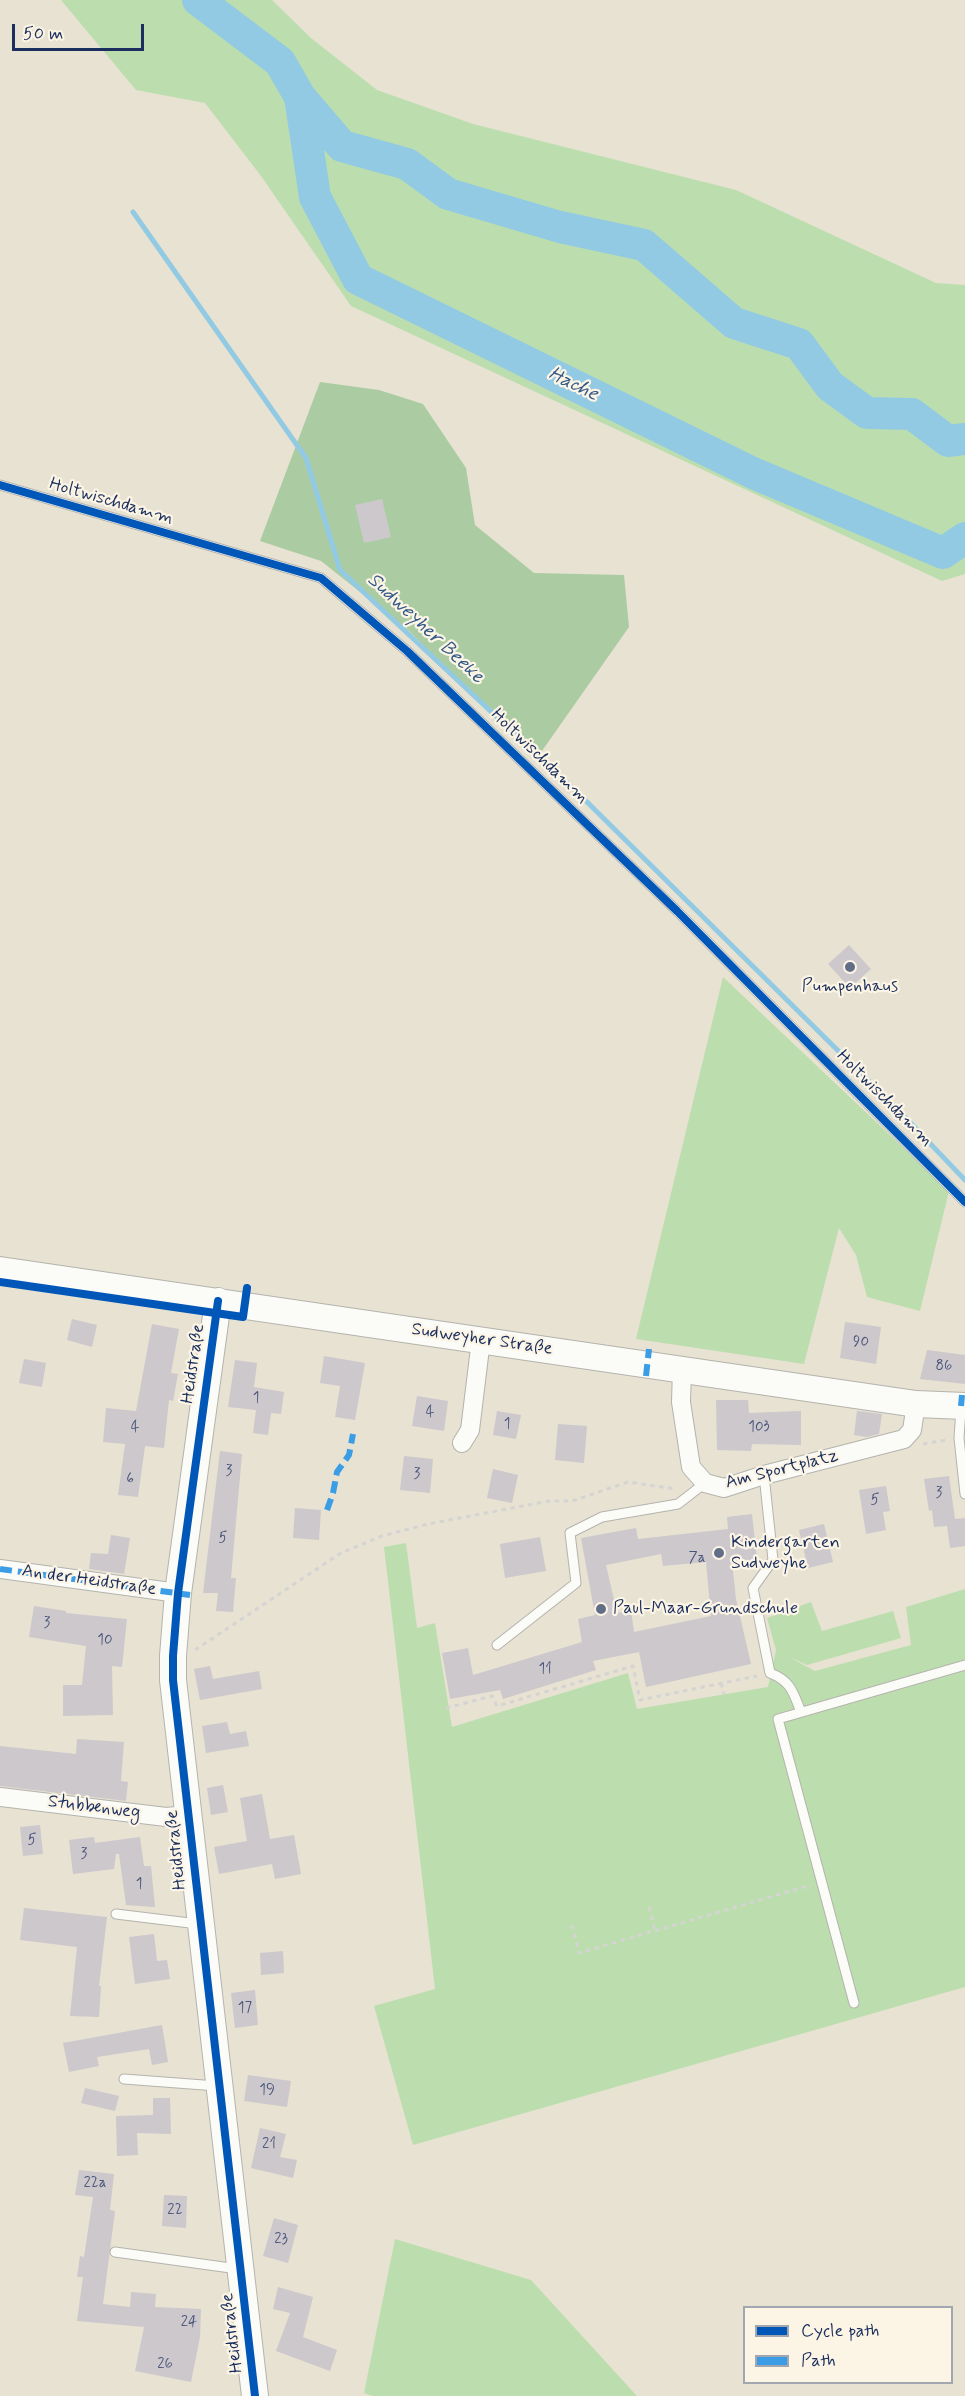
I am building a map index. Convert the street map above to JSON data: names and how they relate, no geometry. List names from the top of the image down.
{
  "streets": {
    "street": [
      "Sudweyher Straße",
      "Heidstraße",
      "Am Sportplatz",
      "An der Heidstraße",
      "Stubbenweg"
    ],
    "lane": ["Holtwischdamm"]
  },
  "crossings": [
    ["Sudweyher Straße", "Heidstraße"],
    ["Sudweyher Straße", "Am Sportplatz"],
    ["Heidstraße", "An der Heidstraße"],
    ["Heidstraße", "Stubbenweg"]
  ],
  "water": ["Hache", "Sudweyher Beeke"],
  "places": ["Pumpenhaus", "Kindergarten Sudweyhe", "Paul-Maar-Grundschule"],
  "house_numbers": [
    "90",
    "86",
    "1",
    "4",
    "1",
    "4",
    "103",
    "3",
    "3",
    "6",
    "3",
    "5",
    "5",
    "7a",
    "3",
    "10",
    "11",
    "5",
    "3",
    "1",
    "17",
    "19",
    "21",
    "22a",
    "22",
    "23",
    "24",
    "26"
  ],
  "legend": ["Cycle path", "Path"],
  "scale_bar": "50 m"
}
